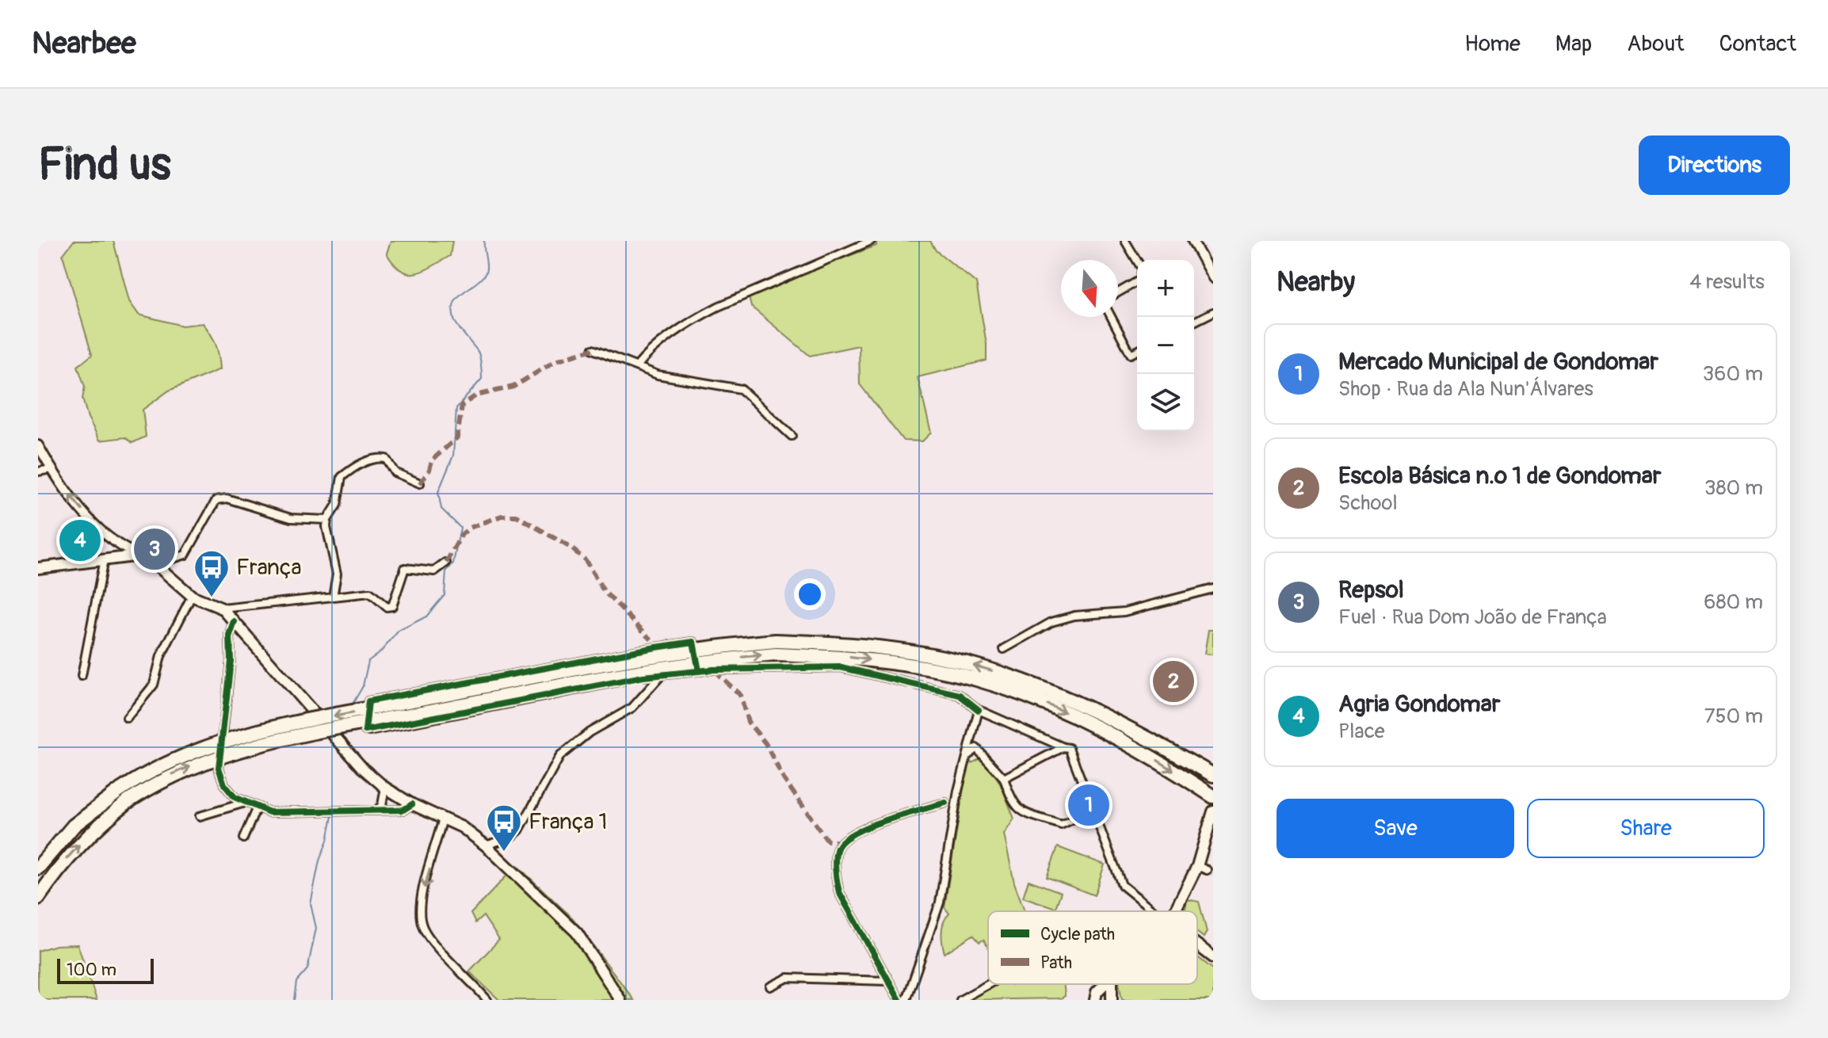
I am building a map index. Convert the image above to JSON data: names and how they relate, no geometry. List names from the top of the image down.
{
  "places": {
    "bus stop": ["França", "França 1"]
  },
  "legend": ["Cycle path", "Path"],
  "scale_bar": "100 m",
  "north": "bottom",
  "page": {
    "header": "Nearbee",
    "nav": [
      "Home",
      "Map",
      "About",
      "Contact"
    ],
    "buttons": [
      "Directions",
      ["Save", "Share"]
    ],
    "title": "Find us",
    "heading": ["Nearby", "4 results"],
    "map_buttons": ["+", "−"],
    "list": [
      {
        "mark": "1",
        "name": "Mercado Municipal de Gondomar",
        "note": "Shop · Rua da Ala Nun'Álvares",
        "value": "360 m"
      },
      {
        "mark": "2",
        "name": "Escola Básica n.º 1 de Gondomar",
        "note": "School",
        "value": "380 m"
      },
      {
        "mark": "3",
        "name": "Repsol",
        "note": "Fuel · Rua Dom João de França",
        "value": "680 m"
      },
      {
        "mark": "4",
        "name": "Agria Gondomar",
        "note": "Place",
        "value": "750 m"
      }
    ],
    "pins": [
      "4",
      "3",
      "2",
      "1"
    ],
    "scale": "100 m"
  }
}
